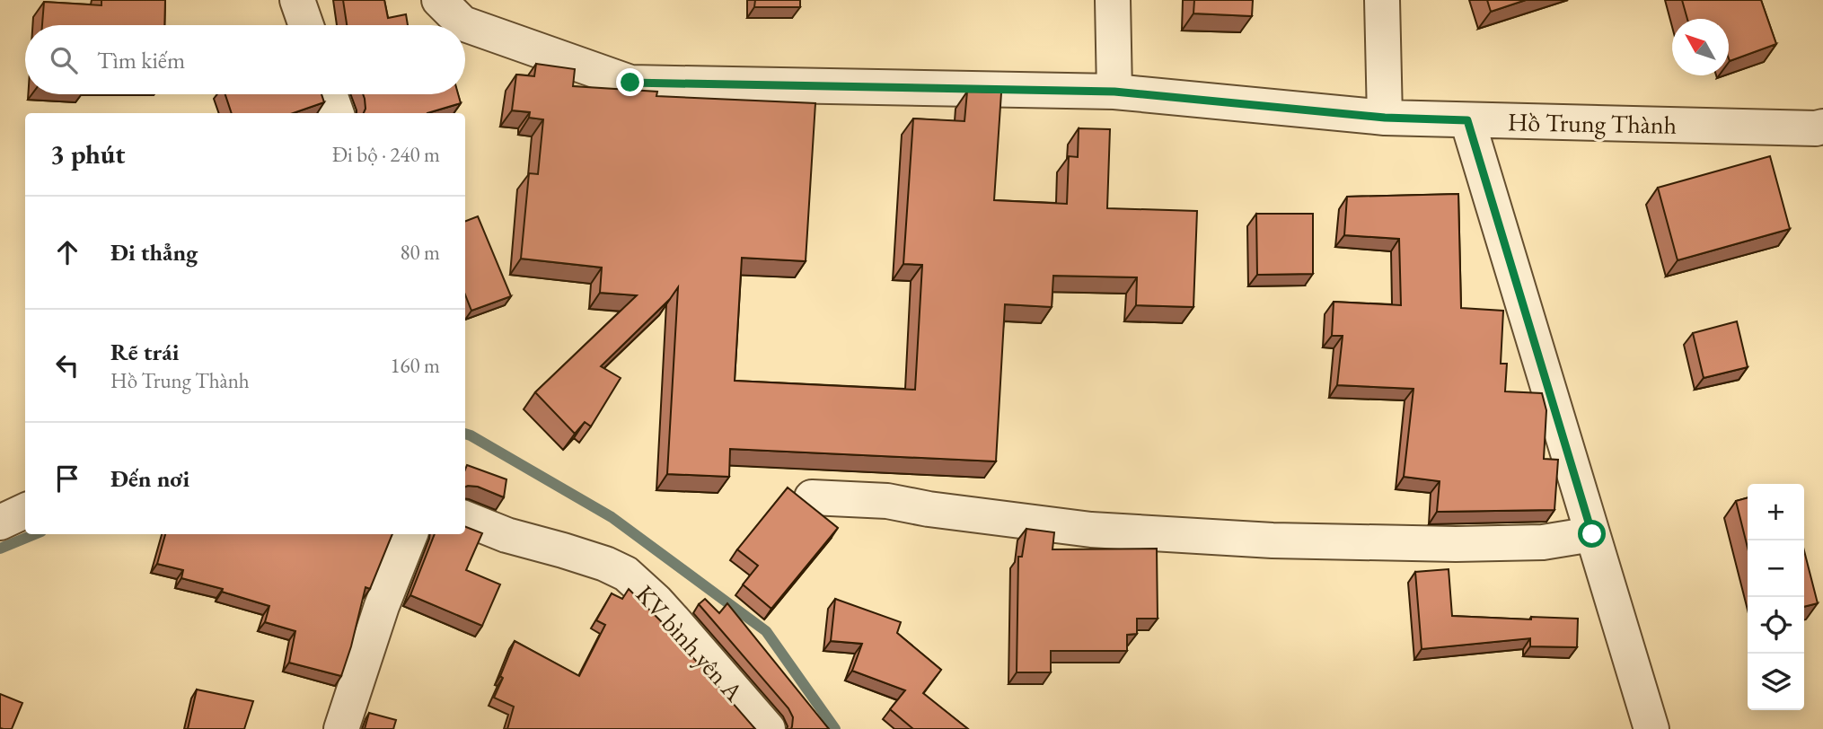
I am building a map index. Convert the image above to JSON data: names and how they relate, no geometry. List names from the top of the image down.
{
  "streets": {
    "street": ["Hồ Trung Thành", "KV bình yên A"]
  },
  "north": "top left",
  "page": {
    "search": "Tìm kiếm",
    "heading": ["3 phút", "Đi bộ · 240 m"],
    "list": [
      ["Đi thẳng", "80 m"],
      ["Rẽ trái", "Hồ Trung Thành", "160 m"],
      "Đến nơi"
    ],
    "map_buttons": ["+", "−"]
  }
}
